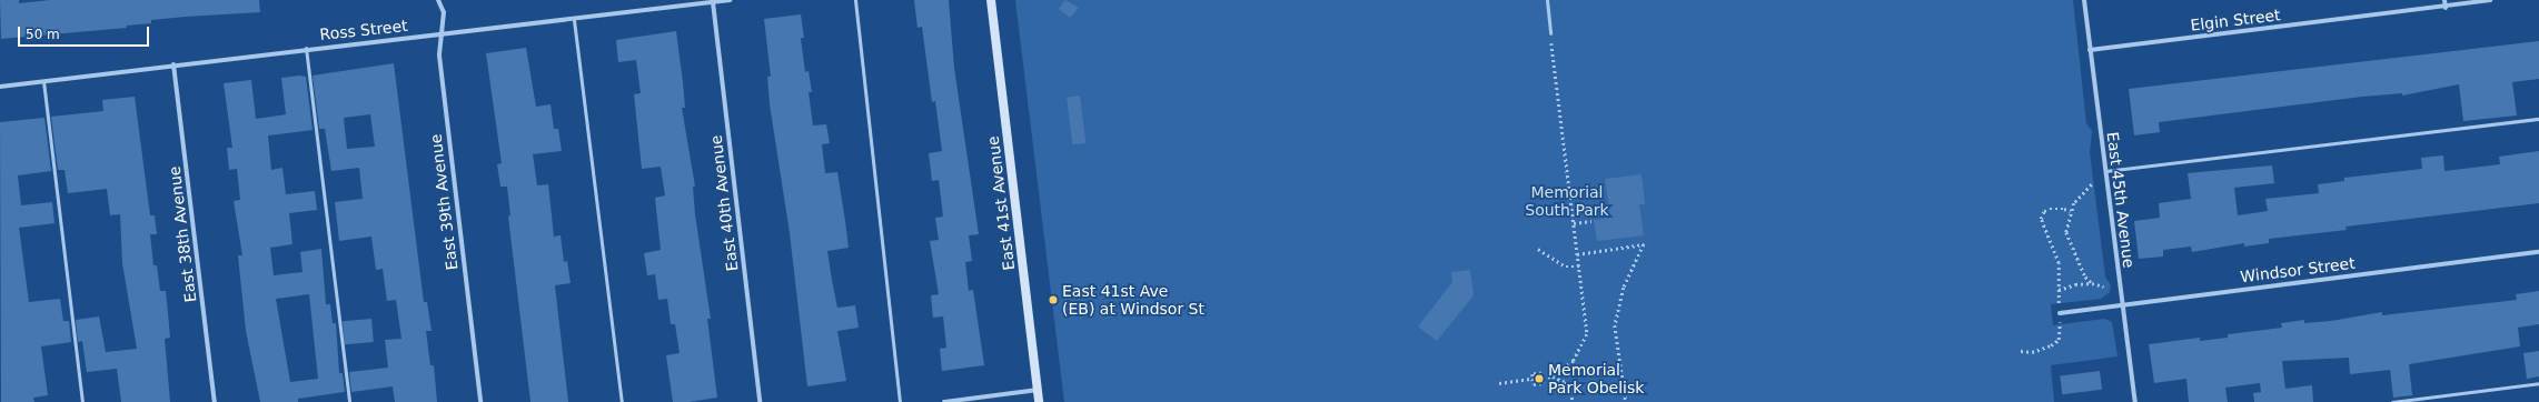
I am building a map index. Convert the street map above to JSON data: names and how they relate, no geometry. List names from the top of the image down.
{
  "streets": {
    "main road": ["East 41st Avenue"],
    "street": [
      "Elgin Street",
      "Ross Street",
      "East 45th Avenue",
      "East 39th Avenue",
      "East 40th Avenue",
      "East 38th Avenue",
      "Windsor Street"
    ]
  },
  "crossings": [
    ["Elgin Street", "East 45th Avenue"],
    ["Ross Street", "East 39th Avenue"],
    ["Ross Street", "East 40th Avenue"],
    ["Ross Street", "East 38th Avenue"],
    ["East 45th Avenue", "Windsor Street"]
  ],
  "parks": ["Memorial South Park"],
  "places": ["East 41st Ave (EB) at Windsor St", "Memorial Park Obelisk"],
  "scale_bar": "50 m"
}
